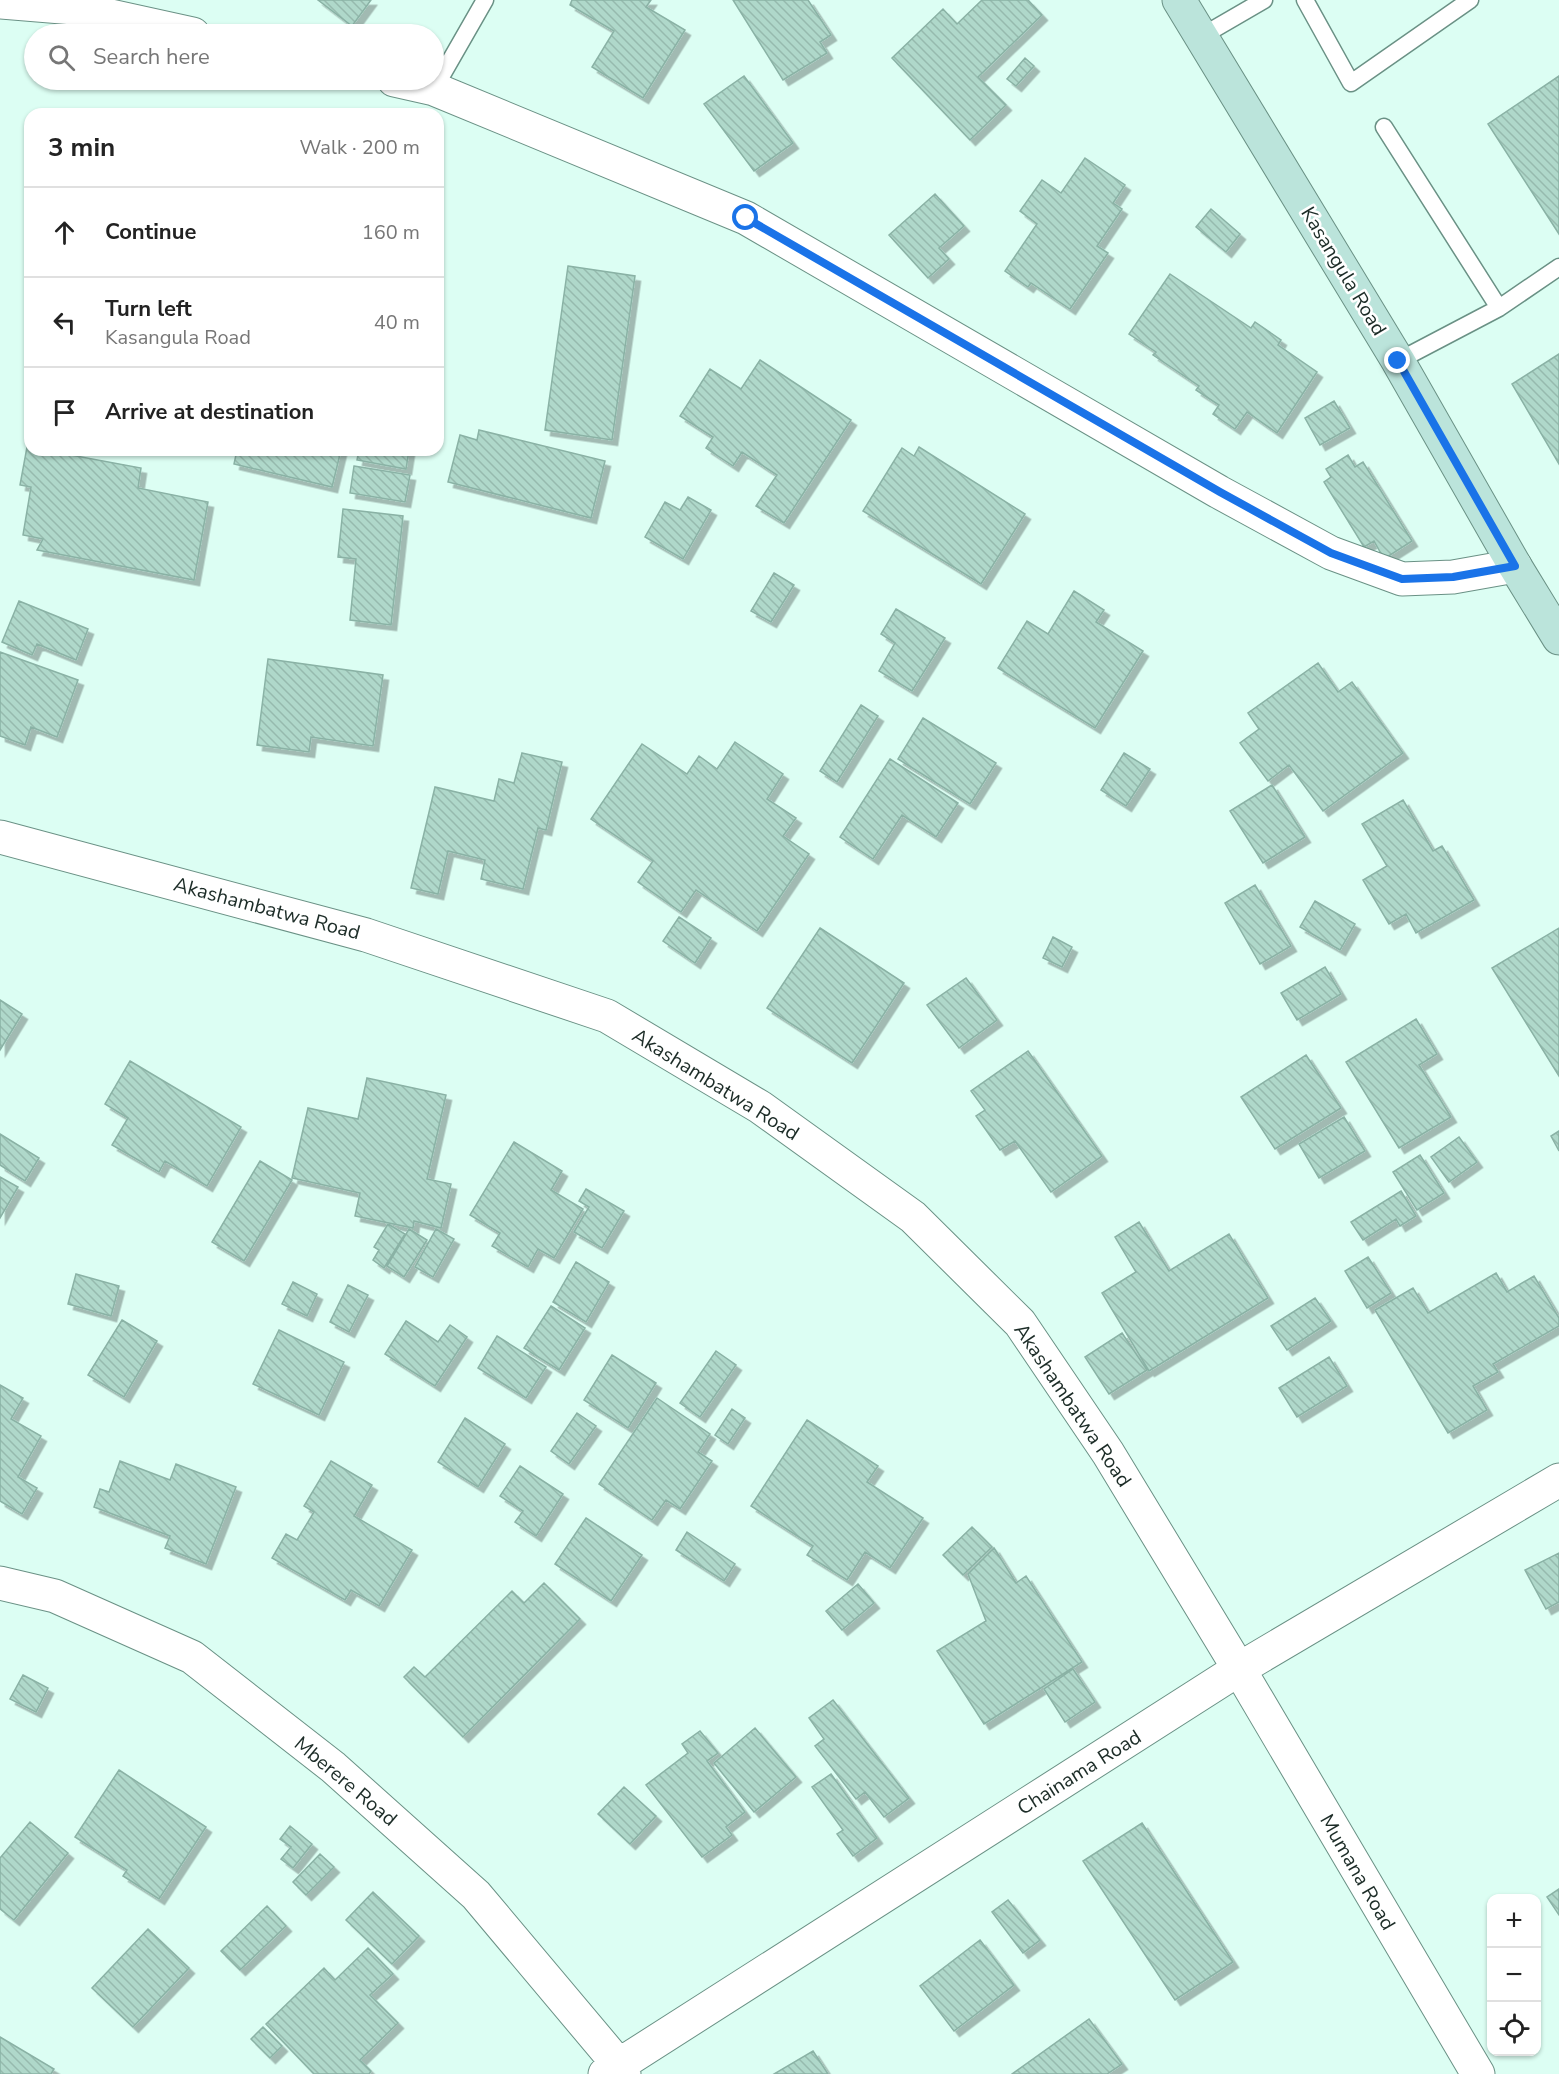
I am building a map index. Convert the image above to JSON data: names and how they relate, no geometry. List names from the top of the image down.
{
  "streets": {
    "main road": ["Kasangula Road"],
    "street": [
      "Akashambatwa Road",
      "Chainama Road",
      "Mberere Road",
      "Mumana Road"
    ]
  },
  "crossings": [
    ["Akashambatwa Road", "Chainama Road"],
    ["Akashambatwa Road", "Mumana Road"],
    ["Chainama Road", "Mberere Road"],
    ["Chainama Road", "Mumana Road"]
  ],
  "page": {
    "search": "Search here",
    "heading": ["3 min", "Walk · 200 m"],
    "list": [
      ["Continue", "160 m"],
      ["Turn left", "Kasangula Road", "40 m"],
      "Arrive at destination"
    ],
    "map_buttons": ["+", "−"]
  }
}
